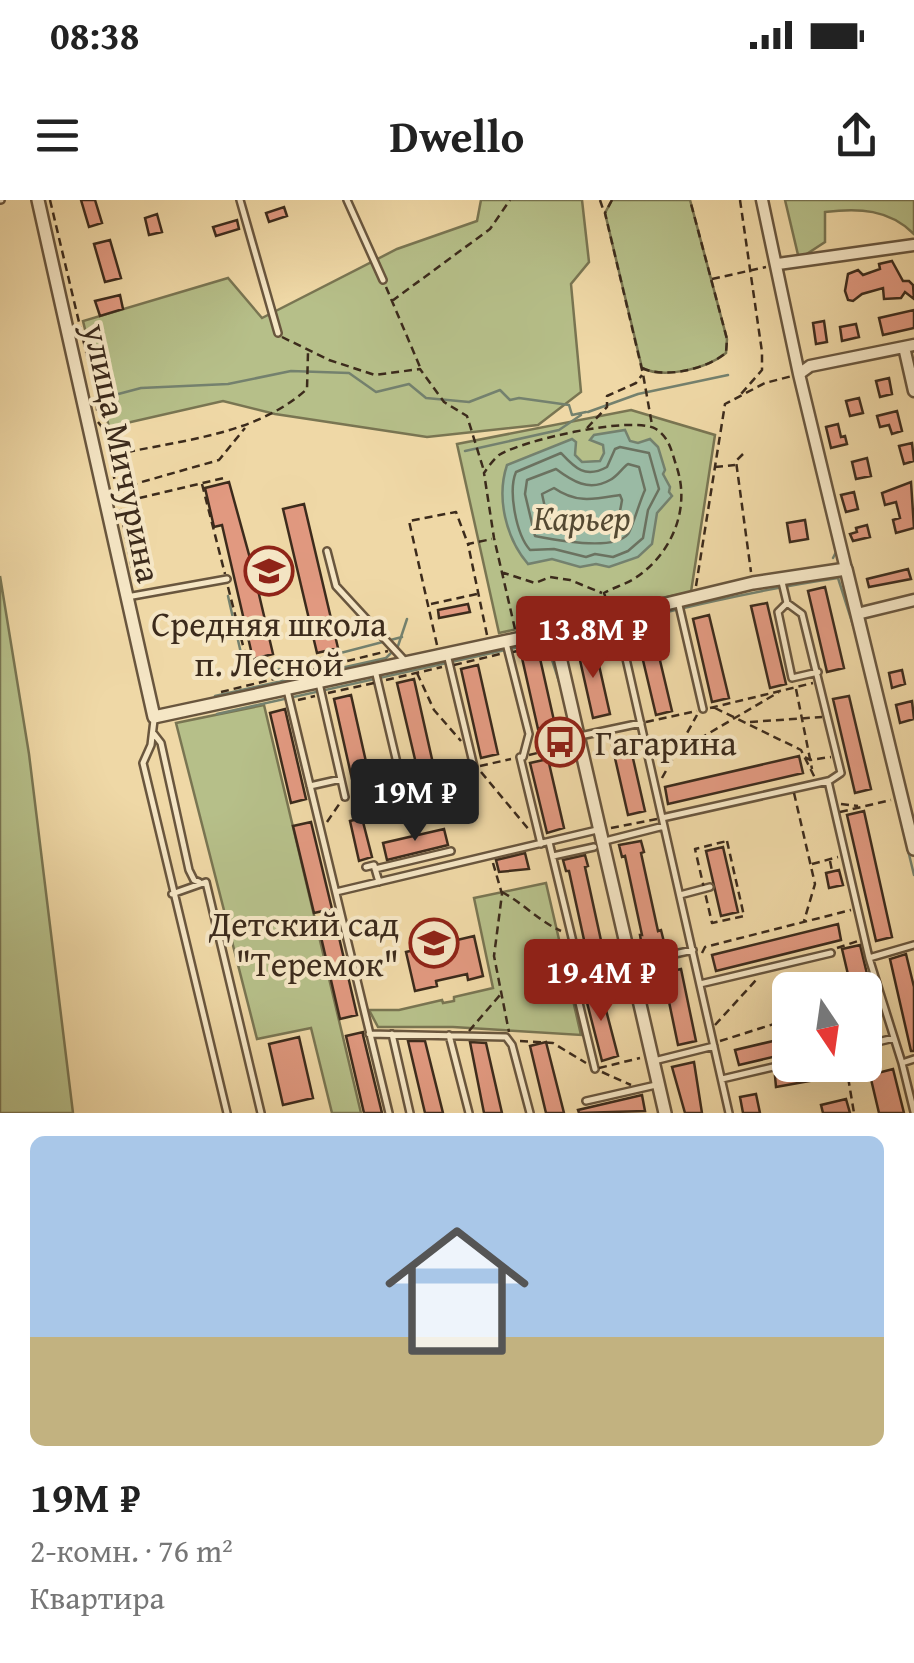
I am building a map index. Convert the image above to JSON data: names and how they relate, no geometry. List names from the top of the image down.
{
  "streets": {
    "street": ["улица Мичурина"]
  },
  "parks": ["Карьер"],
  "places": {
    "school or university": ["Средняя школа п. Лесной", "Детский сад \"Теремок\""],
    "bus stop": ["Гагарина"]
  },
  "north": "bottom",
  "page": {
    "status": "08:38",
    "header": "Dwello",
    "price": ["13.8M ₽", "19M ₽", "19.4M ₽"],
    "list": [
      {
        "name": "19M ₽",
        "note": "2-комн. · 76 m² · Квартира"
      }
    ]
  }
}
